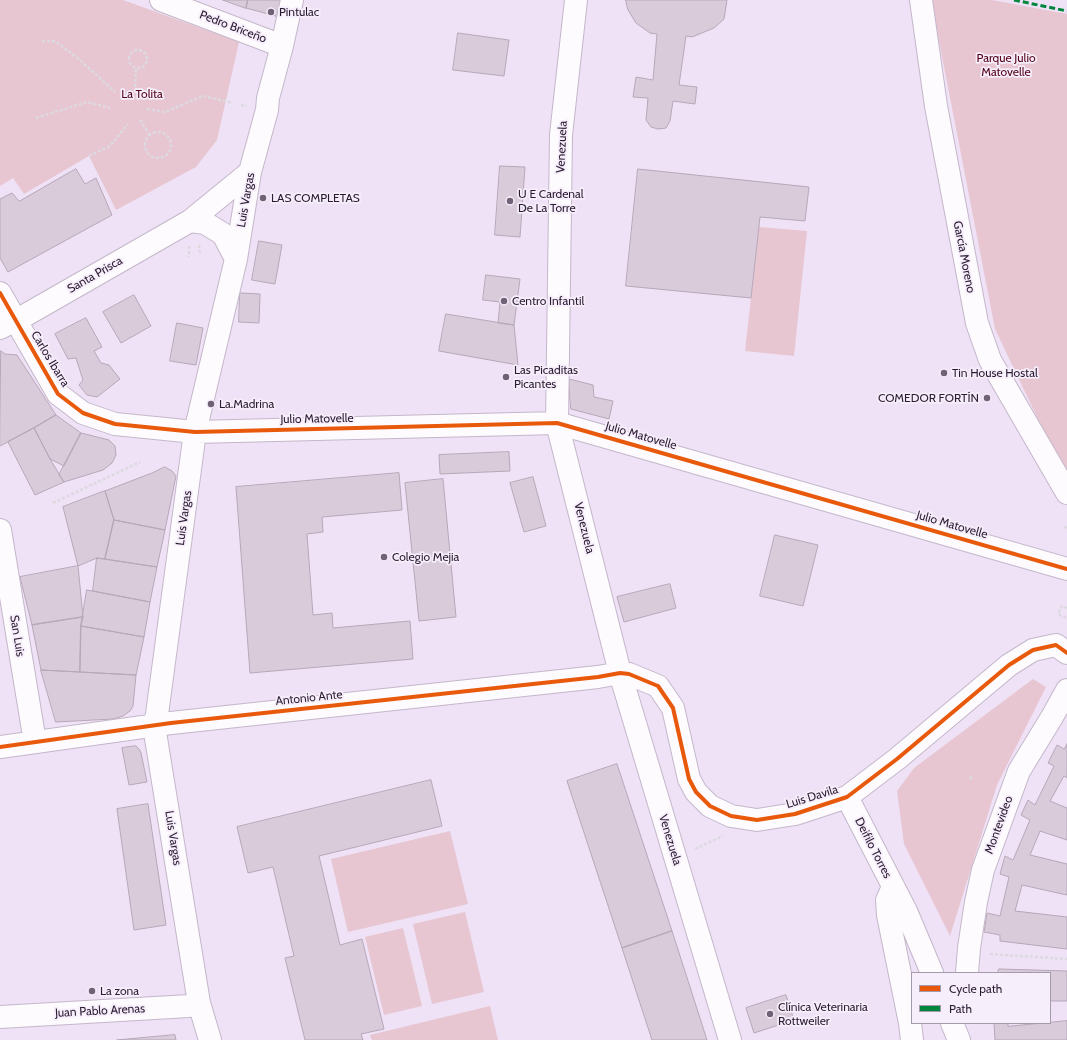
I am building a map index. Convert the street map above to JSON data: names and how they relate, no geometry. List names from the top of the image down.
{
  "streets": {
    "street": [
      "Pedro Briceño",
      "Venezuela",
      "Luis Vargas",
      "García Moreno",
      "Santa Prisca",
      "Carlos Ibarra",
      "Julio Matovelle",
      "San Luis",
      "Antonio Ante",
      "Luis Davila",
      "Montevideo",
      "Deifilo Torres",
      "Juan Pablo Arenas"
    ]
  },
  "crossings": [
    ["Pedro Briceño", "Luis Vargas"],
    ["Venezuela", "Julio Matovelle"],
    ["Venezuela", "Antonio Ante"],
    ["Venezuela", "Luis Davila"],
    ["Luis Vargas", "Santa Prisca"],
    ["Luis Vargas", "Carlos Ibarra"],
    ["Luis Vargas", "Julio Matovelle"],
    ["Luis Vargas", "Antonio Ante"],
    ["Luis Vargas", "Juan Pablo Arenas"],
    ["Santa Prisca", "Carlos Ibarra"],
    ["Carlos Ibarra", "Julio Matovelle"],
    ["San Luis", "Antonio Ante"],
    ["Antonio Ante", "Luis Davila"],
    ["Luis Davila", "Deifilo Torres"]
  ],
  "parks": ["Parque Julio Matovelle", "La Tolita"],
  "places": [
    "Pintulac",
    "LAS COMPLETAS",
    "U E Cardenal De La Torre",
    "Centro Infantil",
    "Tin House Hostal",
    "Las Picaditas Picantes",
    "COMEDOR FORTÍN",
    "La.Madrina",
    "Colegio Mejia",
    "La zona",
    "Clínica Veterinaria Rottweiler"
  ],
  "legend": ["Cycle path", "Path"]
}
